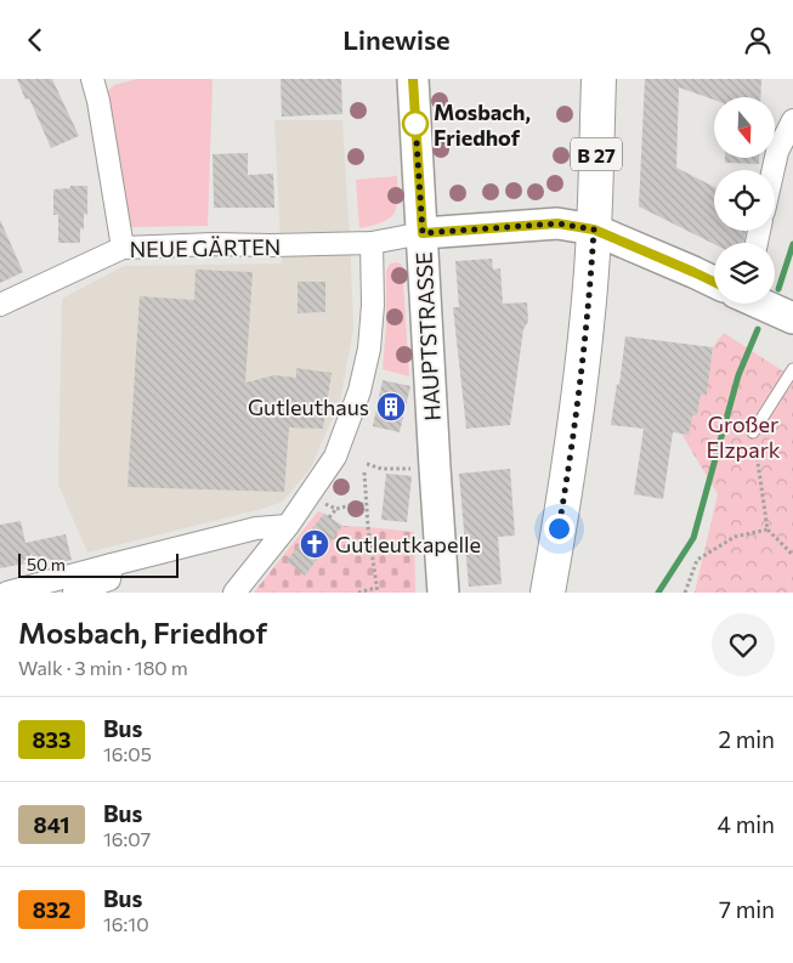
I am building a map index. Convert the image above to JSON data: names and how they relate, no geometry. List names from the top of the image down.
{
  "streets": {
    "main road": ["B 27"],
    "street": ["NEUE GÄRTEN", "HAUPTSTRASSE"]
  },
  "crossings": [
    ["NEUE GÄRTEN", "HAUPTSTRASSE"]
  ],
  "parks": ["Großer Elzpark"],
  "places": {
    "other": ["Mosbach, Friedhof"],
    "building": ["Gutleuthaus"],
    "church": ["Gutleutkapelle"]
  },
  "lines": ["bus line 833"],
  "scale_bar": "50 m",
  "north": "bottom",
  "page": {
    "header": "Linewise",
    "scale": "50 m",
    "heading": ["Mosbach, Friedhof", "Walk · 3 min · 180 m"],
    "list": [
      {
        "mark": "833",
        "name": "Bus",
        "note": "16:05",
        "value": "2 min"
      },
      {
        "mark": "841",
        "name": "Bus",
        "note": "16:07",
        "value": "4 min"
      },
      {
        "mark": "832",
        "name": "Bus",
        "note": "16:10",
        "value": "7 min"
      }
    ]
  }
}
